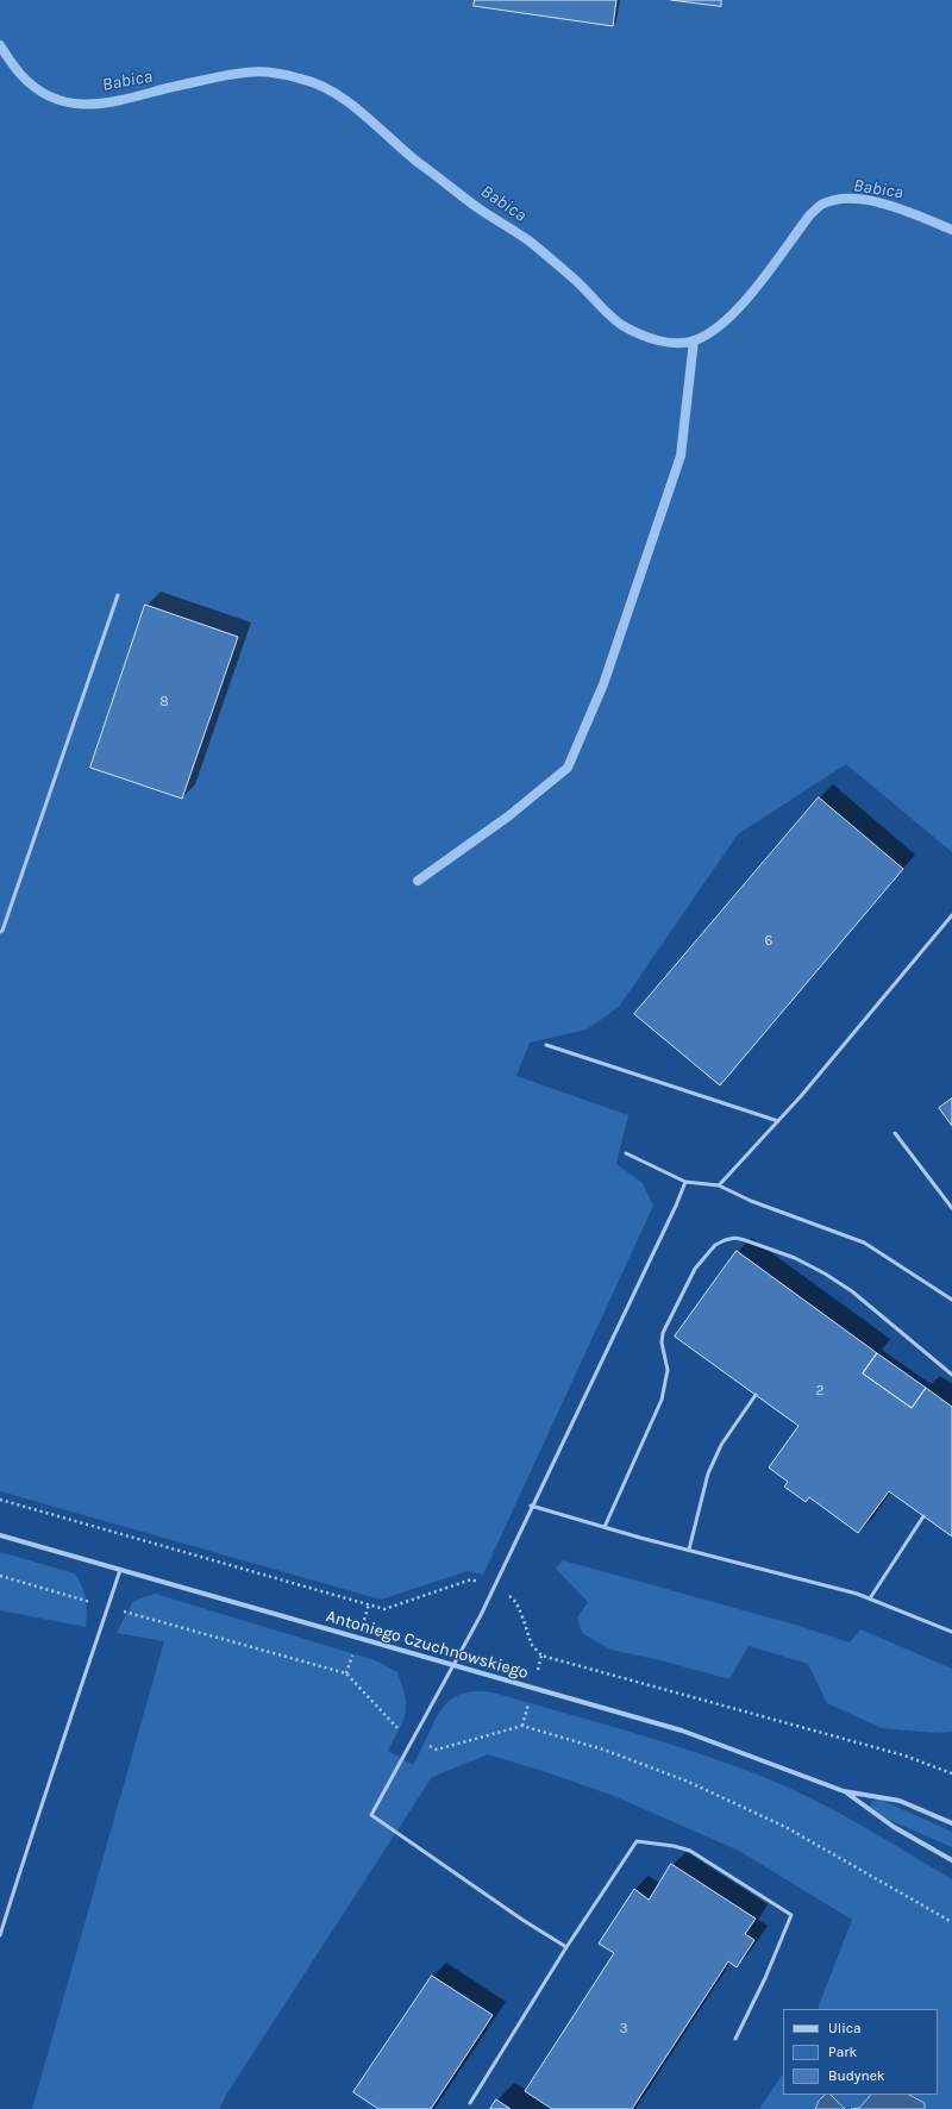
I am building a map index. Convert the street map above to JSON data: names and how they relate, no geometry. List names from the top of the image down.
{
  "streets": {
    "street": ["Antoniego Czuchnowskiego"]
  },
  "water": ["Babica"],
  "house_numbers": [
    "8",
    "6",
    "2",
    "3"
  ],
  "legend": ["Ulica", "Park", "Budynek"]
}
